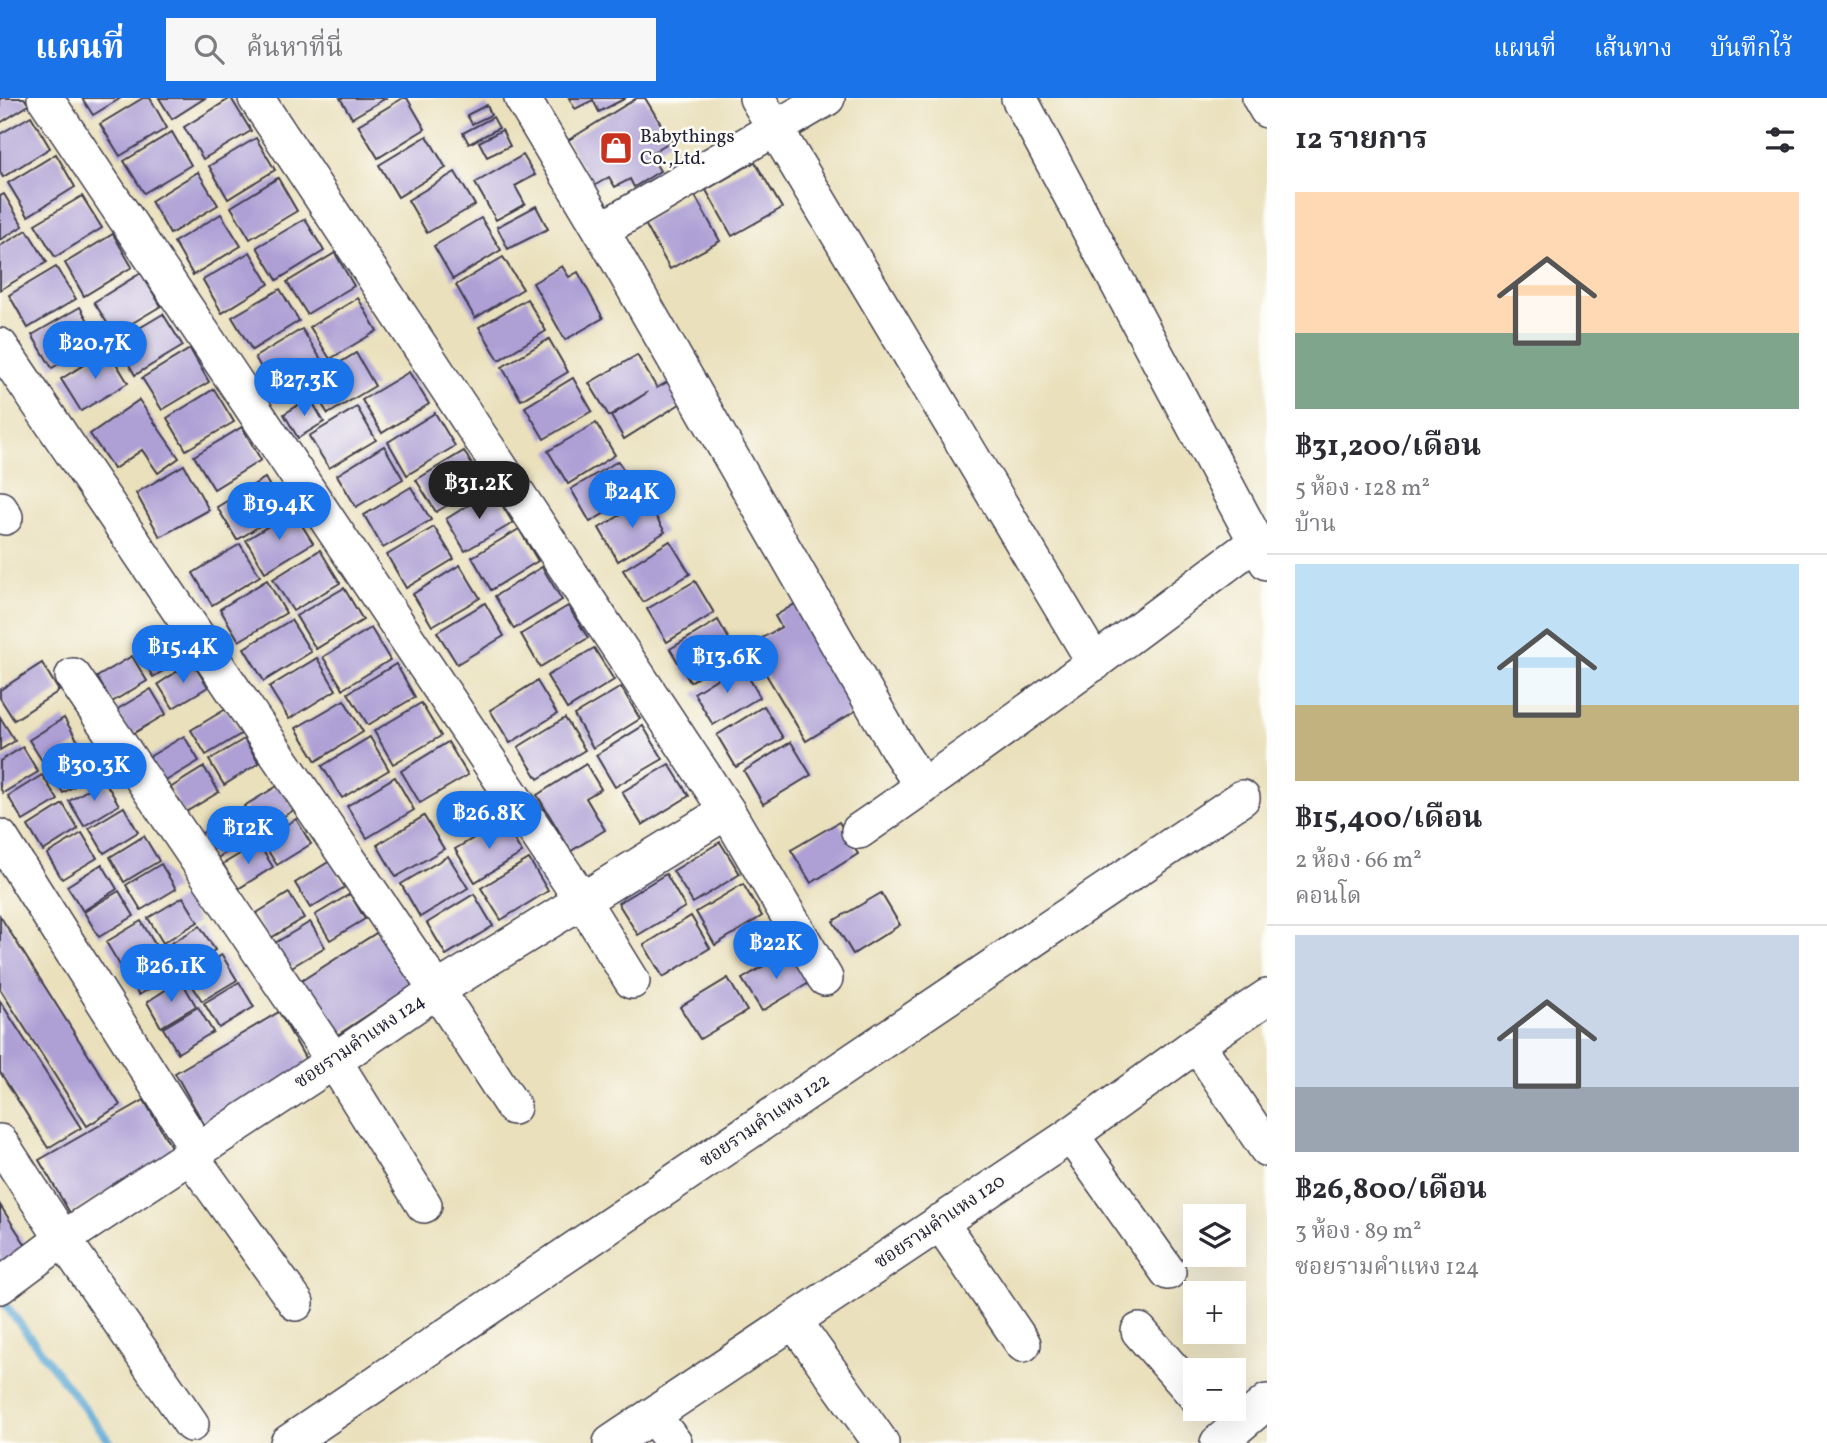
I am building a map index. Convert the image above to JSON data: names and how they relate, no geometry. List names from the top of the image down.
{
  "streets": {
    "street": ["ซอยรามคำแหง 124", "ซอยรามคำแหง 122", "ซอยรามคำแหง 120"]
  },
  "places": {
    "shop": ["Babythings Co.,Ltd."]
  },
  "page": {
    "header": "แผนที่",
    "search": "ค้นหาที่นี่",
    "nav": ["แผนที่", "เส้นทาง", "บันทึกไว้"],
    "heading": "12 รายการ",
    "list": [
      {
        "name": "฿31,200/เดือน",
        "note": "5 ห้อง · 128 m² · บ้าน"
      },
      {
        "name": "฿15,400/เดือน",
        "note": "2 ห้อง · 66 m² · คอนโด"
      },
      {
        "name": "฿26,800/เดือน",
        "note": "3 ห้อง · 89 m² · ซอยรามคำแหง 124"
      }
    ],
    "price": [
      "฿20.7K",
      "฿27.3K",
      "฿31.2K",
      "฿24K",
      "฿19.4K",
      "฿15.4K",
      "฿13.6K",
      "฿30.3K",
      "฿26.8K",
      "฿12K",
      "฿22K",
      "฿26.1K"
    ],
    "map_buttons": ["+", "−"]
  }
}
